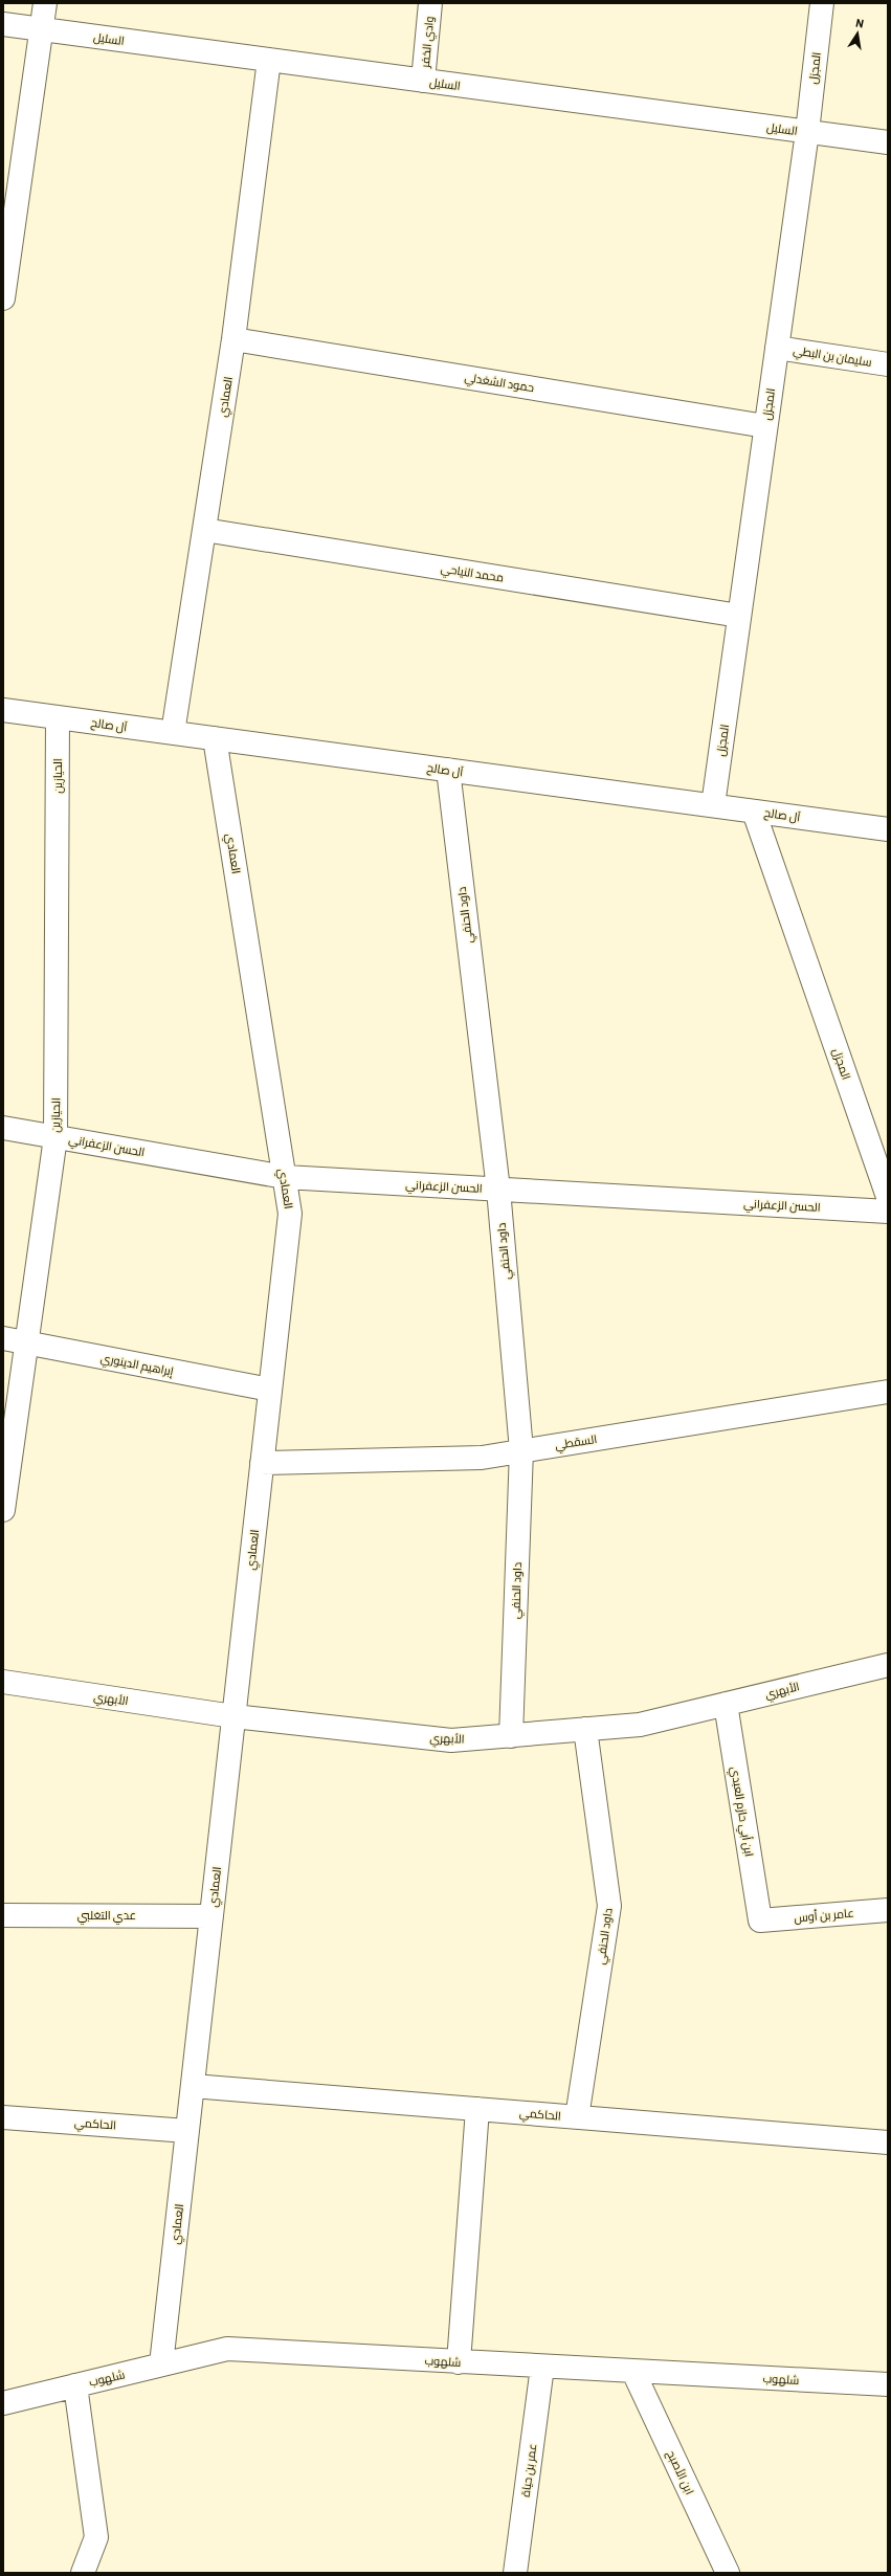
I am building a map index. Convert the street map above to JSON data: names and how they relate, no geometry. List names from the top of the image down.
{
  "streets": {
    "street": [
      "السليل",
      "وادي الخفر",
      "المجزل",
      "سليمان بن البطي",
      "حمود الشغدلي",
      "العمادي",
      "محمد النياحي",
      "آل صالح",
      "الحيازين",
      "داود الحنفي",
      "الحسن الزعفراني",
      "إبراهيم الدينوري",
      "السقطي",
      "الأبهري",
      "ابن أبي حازم العبدي",
      "عدي التغلبي",
      "عامر بن أوس",
      "الحاكمي",
      "شلهوب",
      "عمر بن حياة",
      "ابن الأصبح"
    ]
  },
  "crossings": [
    ["السليل", "وادي الخفر"],
    ["السليل", "المجزل"],
    ["السليل", "العمادي"],
    ["المجزل", "سليمان بن البطي"],
    ["المجزل", "حمود الشغدلي"],
    ["المجزل", "محمد النياحي"],
    ["المجزل", "آل صالح"],
    ["حمود الشغدلي", "العمادي"],
    ["العمادي", "محمد النياحي"],
    ["العمادي", "آل صالح"],
    ["العمادي", "الحسن الزعفراني"],
    ["العمادي", "إبراهيم الدينوري"],
    ["العمادي", "السقطي"],
    ["العمادي", "الأبهري"],
    ["العمادي", "عدي التغلبي"],
    ["العمادي", "الحاكمي"],
    ["العمادي", "شلهوب"],
    ["آل صالح", "الحيازين"],
    ["آل صالح", "داود الحنفي"],
    ["الحيازين", "الحسن الزعفراني"],
    ["الحيازين", "إبراهيم الدينوري"],
    ["داود الحنفي", "الحسن الزعفراني"],
    ["داود الحنفي", "السقطي"],
    ["داود الحنفي", "الأبهري"],
    ["داود الحنفي", "الحاكمي"],
    ["الأبهري", "ابن أبي حازم العبدي"],
    ["ابن أبي حازم العبدي", "عامر بن أوس"],
    ["شلهوب", "عمر بن حياة"],
    ["شلهوب", "ابن الأصبح"]
  ],
  "north": "top"
}
